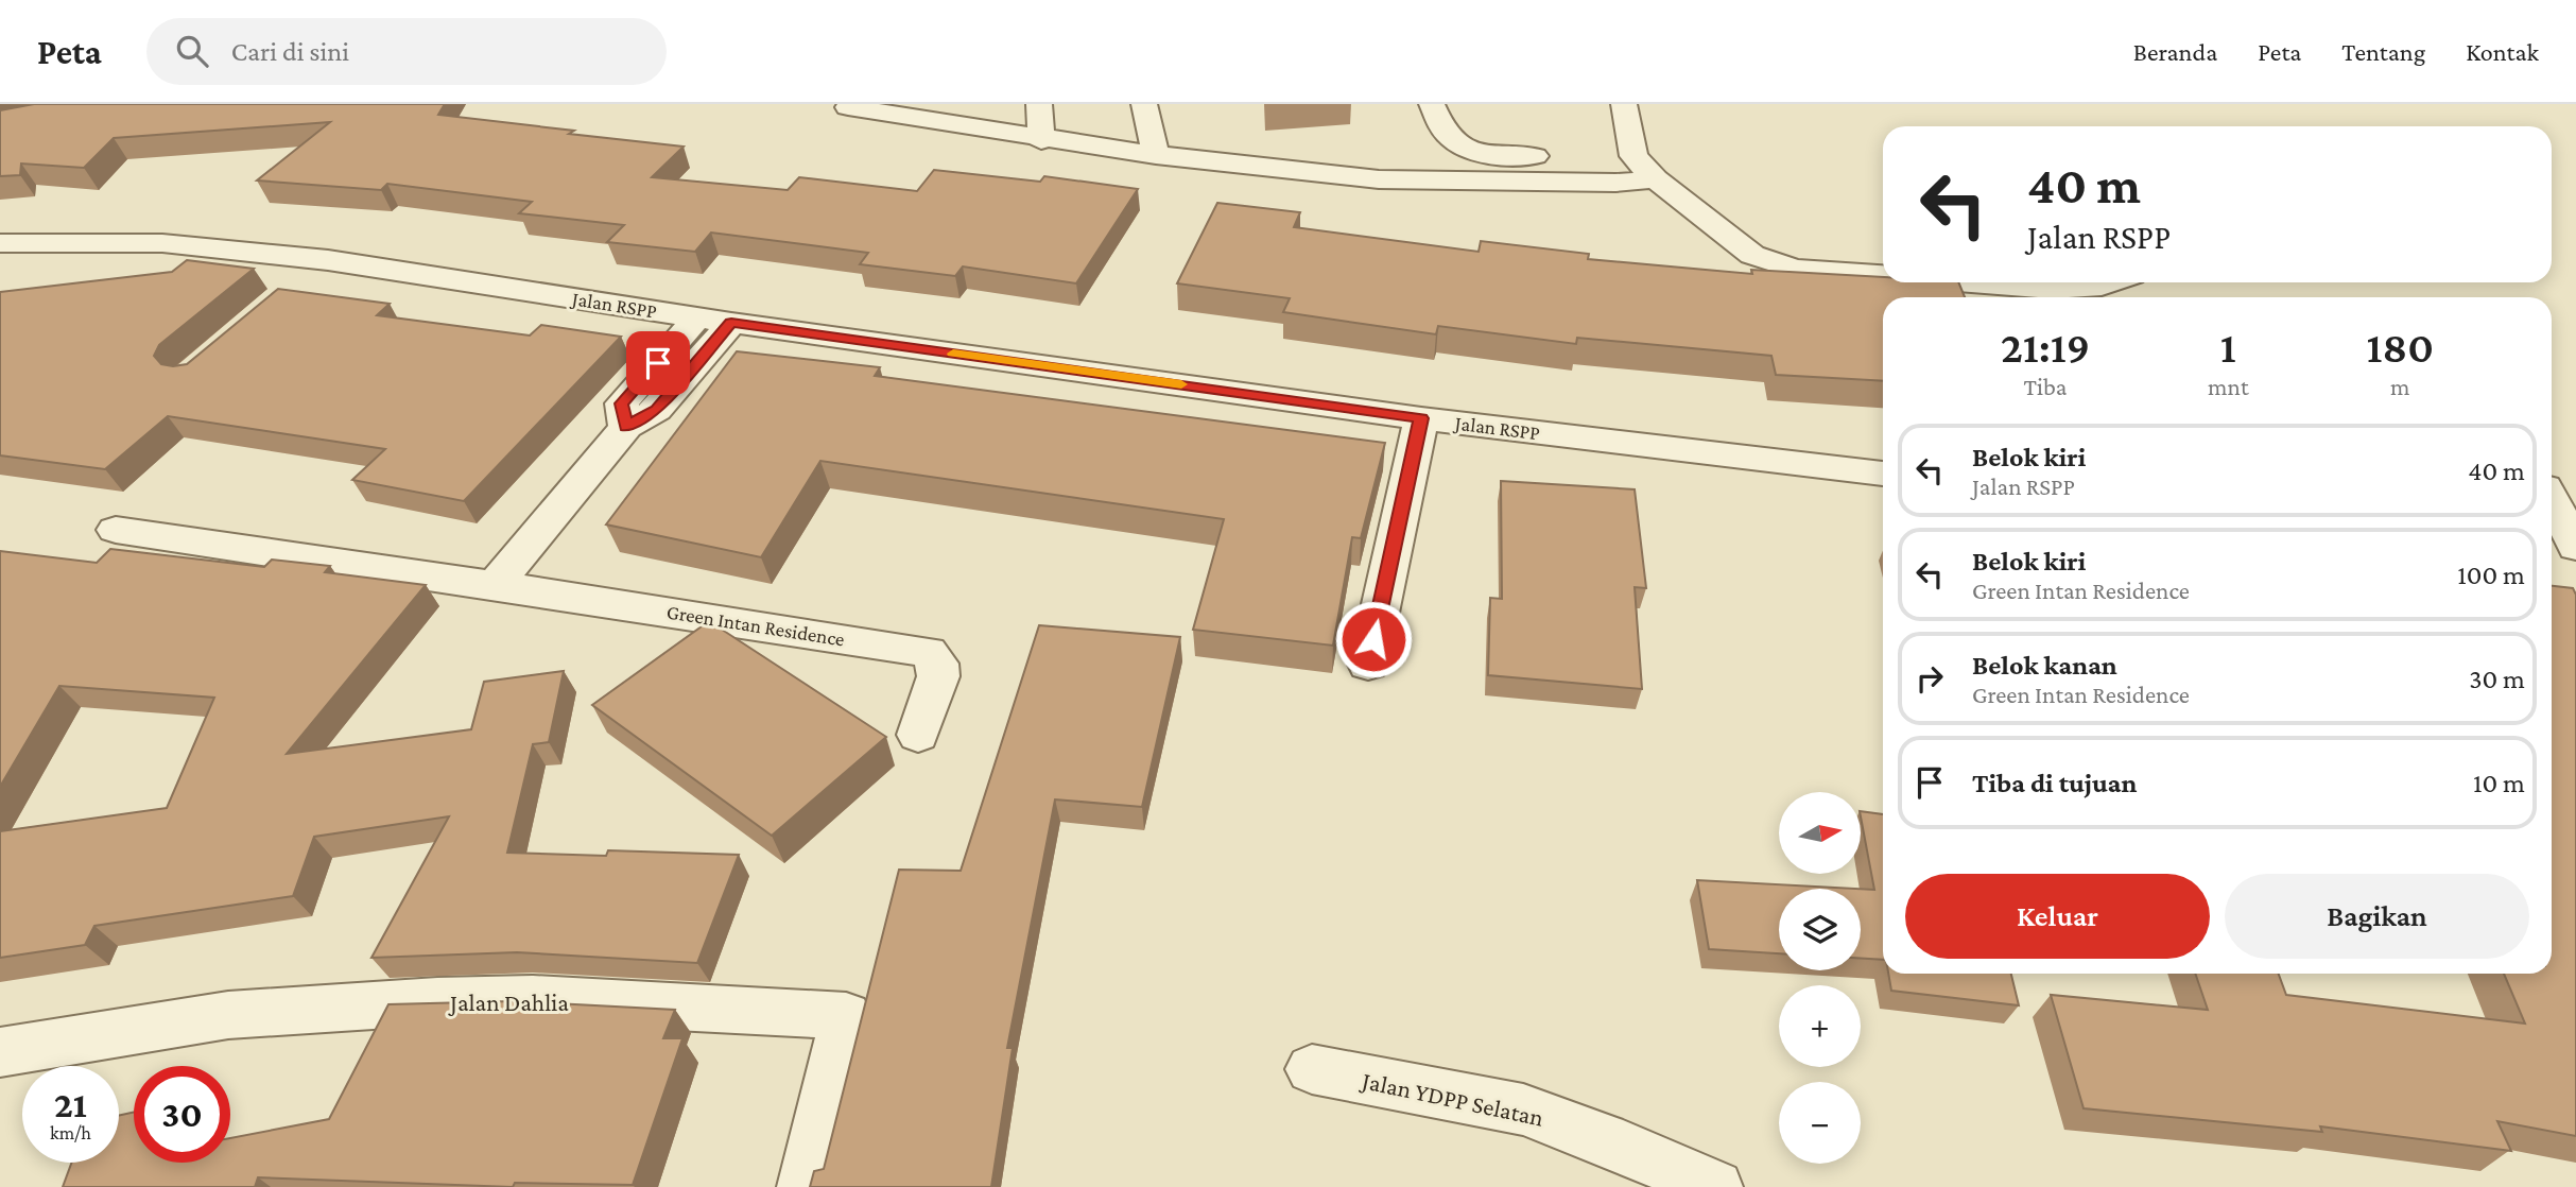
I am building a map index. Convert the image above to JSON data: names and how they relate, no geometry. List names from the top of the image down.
{
  "streets": {
    "street": [
      "Jalan RSPP",
      "Green Intan Residence",
      "Jalan Dahlia",
      "Jalan YDPP Selatan"
    ]
  },
  "north": "right",
  "page": {
    "header": "Peta",
    "search": "Cari di sini",
    "nav": [
      "Beranda",
      "Peta",
      "Tentang",
      "Kontak"
    ],
    "turn": ["40 m", "Jalan RSPP"],
    "eta": [
      "21:19",
      "Tiba",
      "1",
      "mnt",
      "180",
      "m"
    ],
    "list": [
      {
        "name": "Belok kiri",
        "note": "Jalan RSPP",
        "value": "40 m"
      },
      {
        "name": "Belok kiri",
        "note": "Green Intan Residence",
        "value": "100 m"
      },
      {
        "name": "Belok kanan",
        "note": "Green Intan Residence",
        "value": "30 m"
      },
      {
        "name": "Tiba di tujuan",
        "value": "10 m"
      }
    ],
    "map_buttons": ["+", "−"],
    "buttons": ["Keluar", "Bagikan"],
    "speed": "21 km/h",
    "limit": "30"
  }
}
